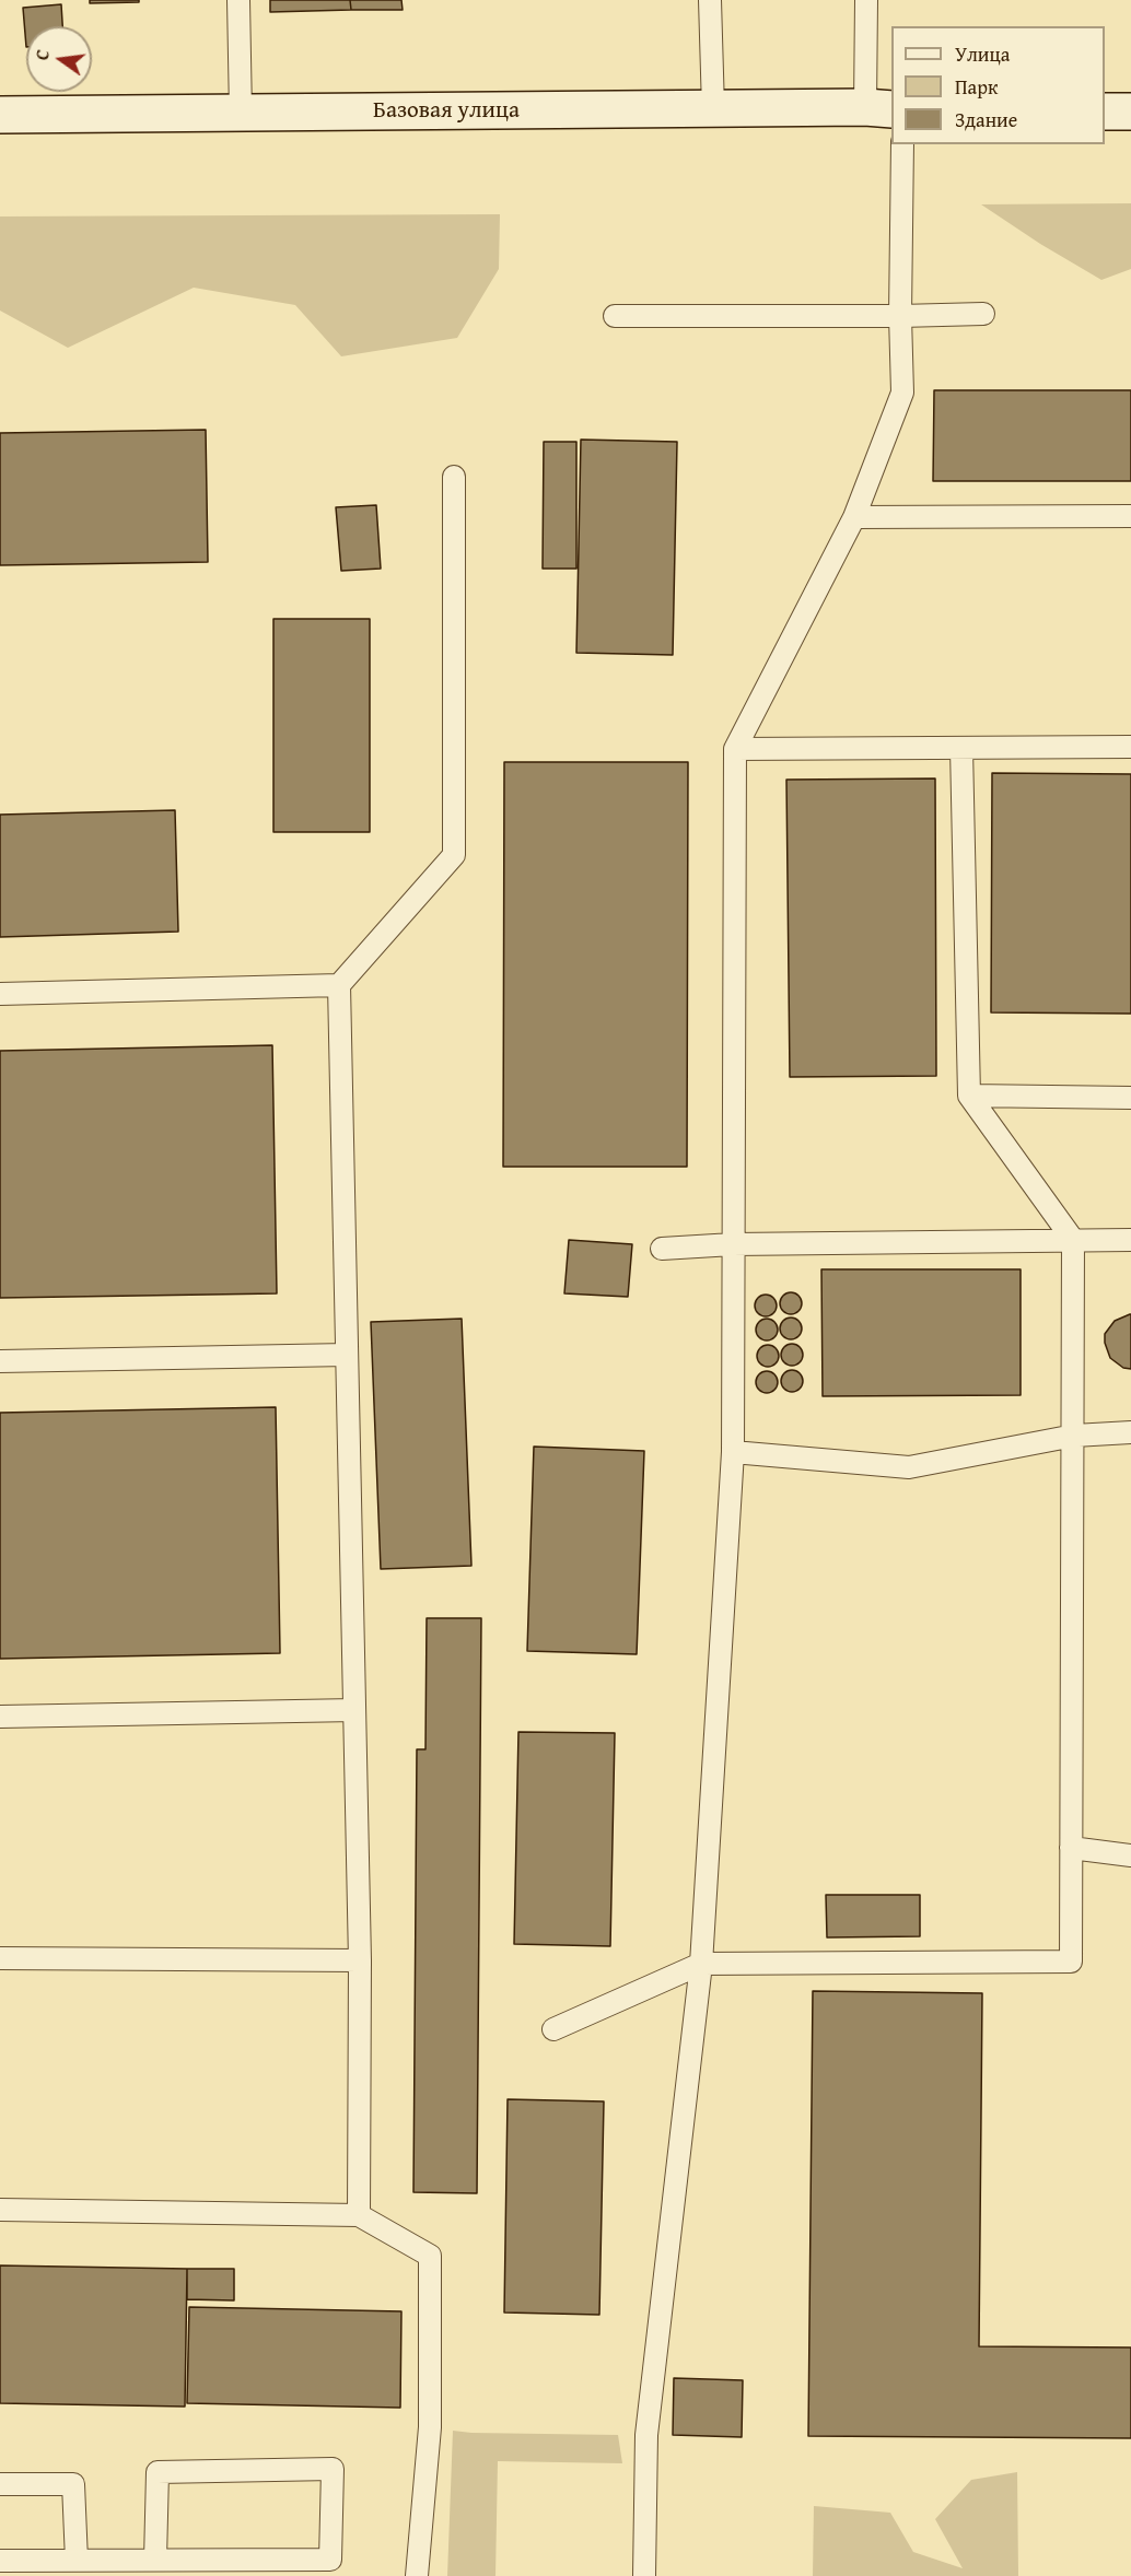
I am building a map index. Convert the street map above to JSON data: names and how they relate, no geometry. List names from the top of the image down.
{
  "streets": {
    "street": ["Базовая улица"]
  },
  "legend": ["Улица", "Парк", "Здание"],
  "north": "left"
}
